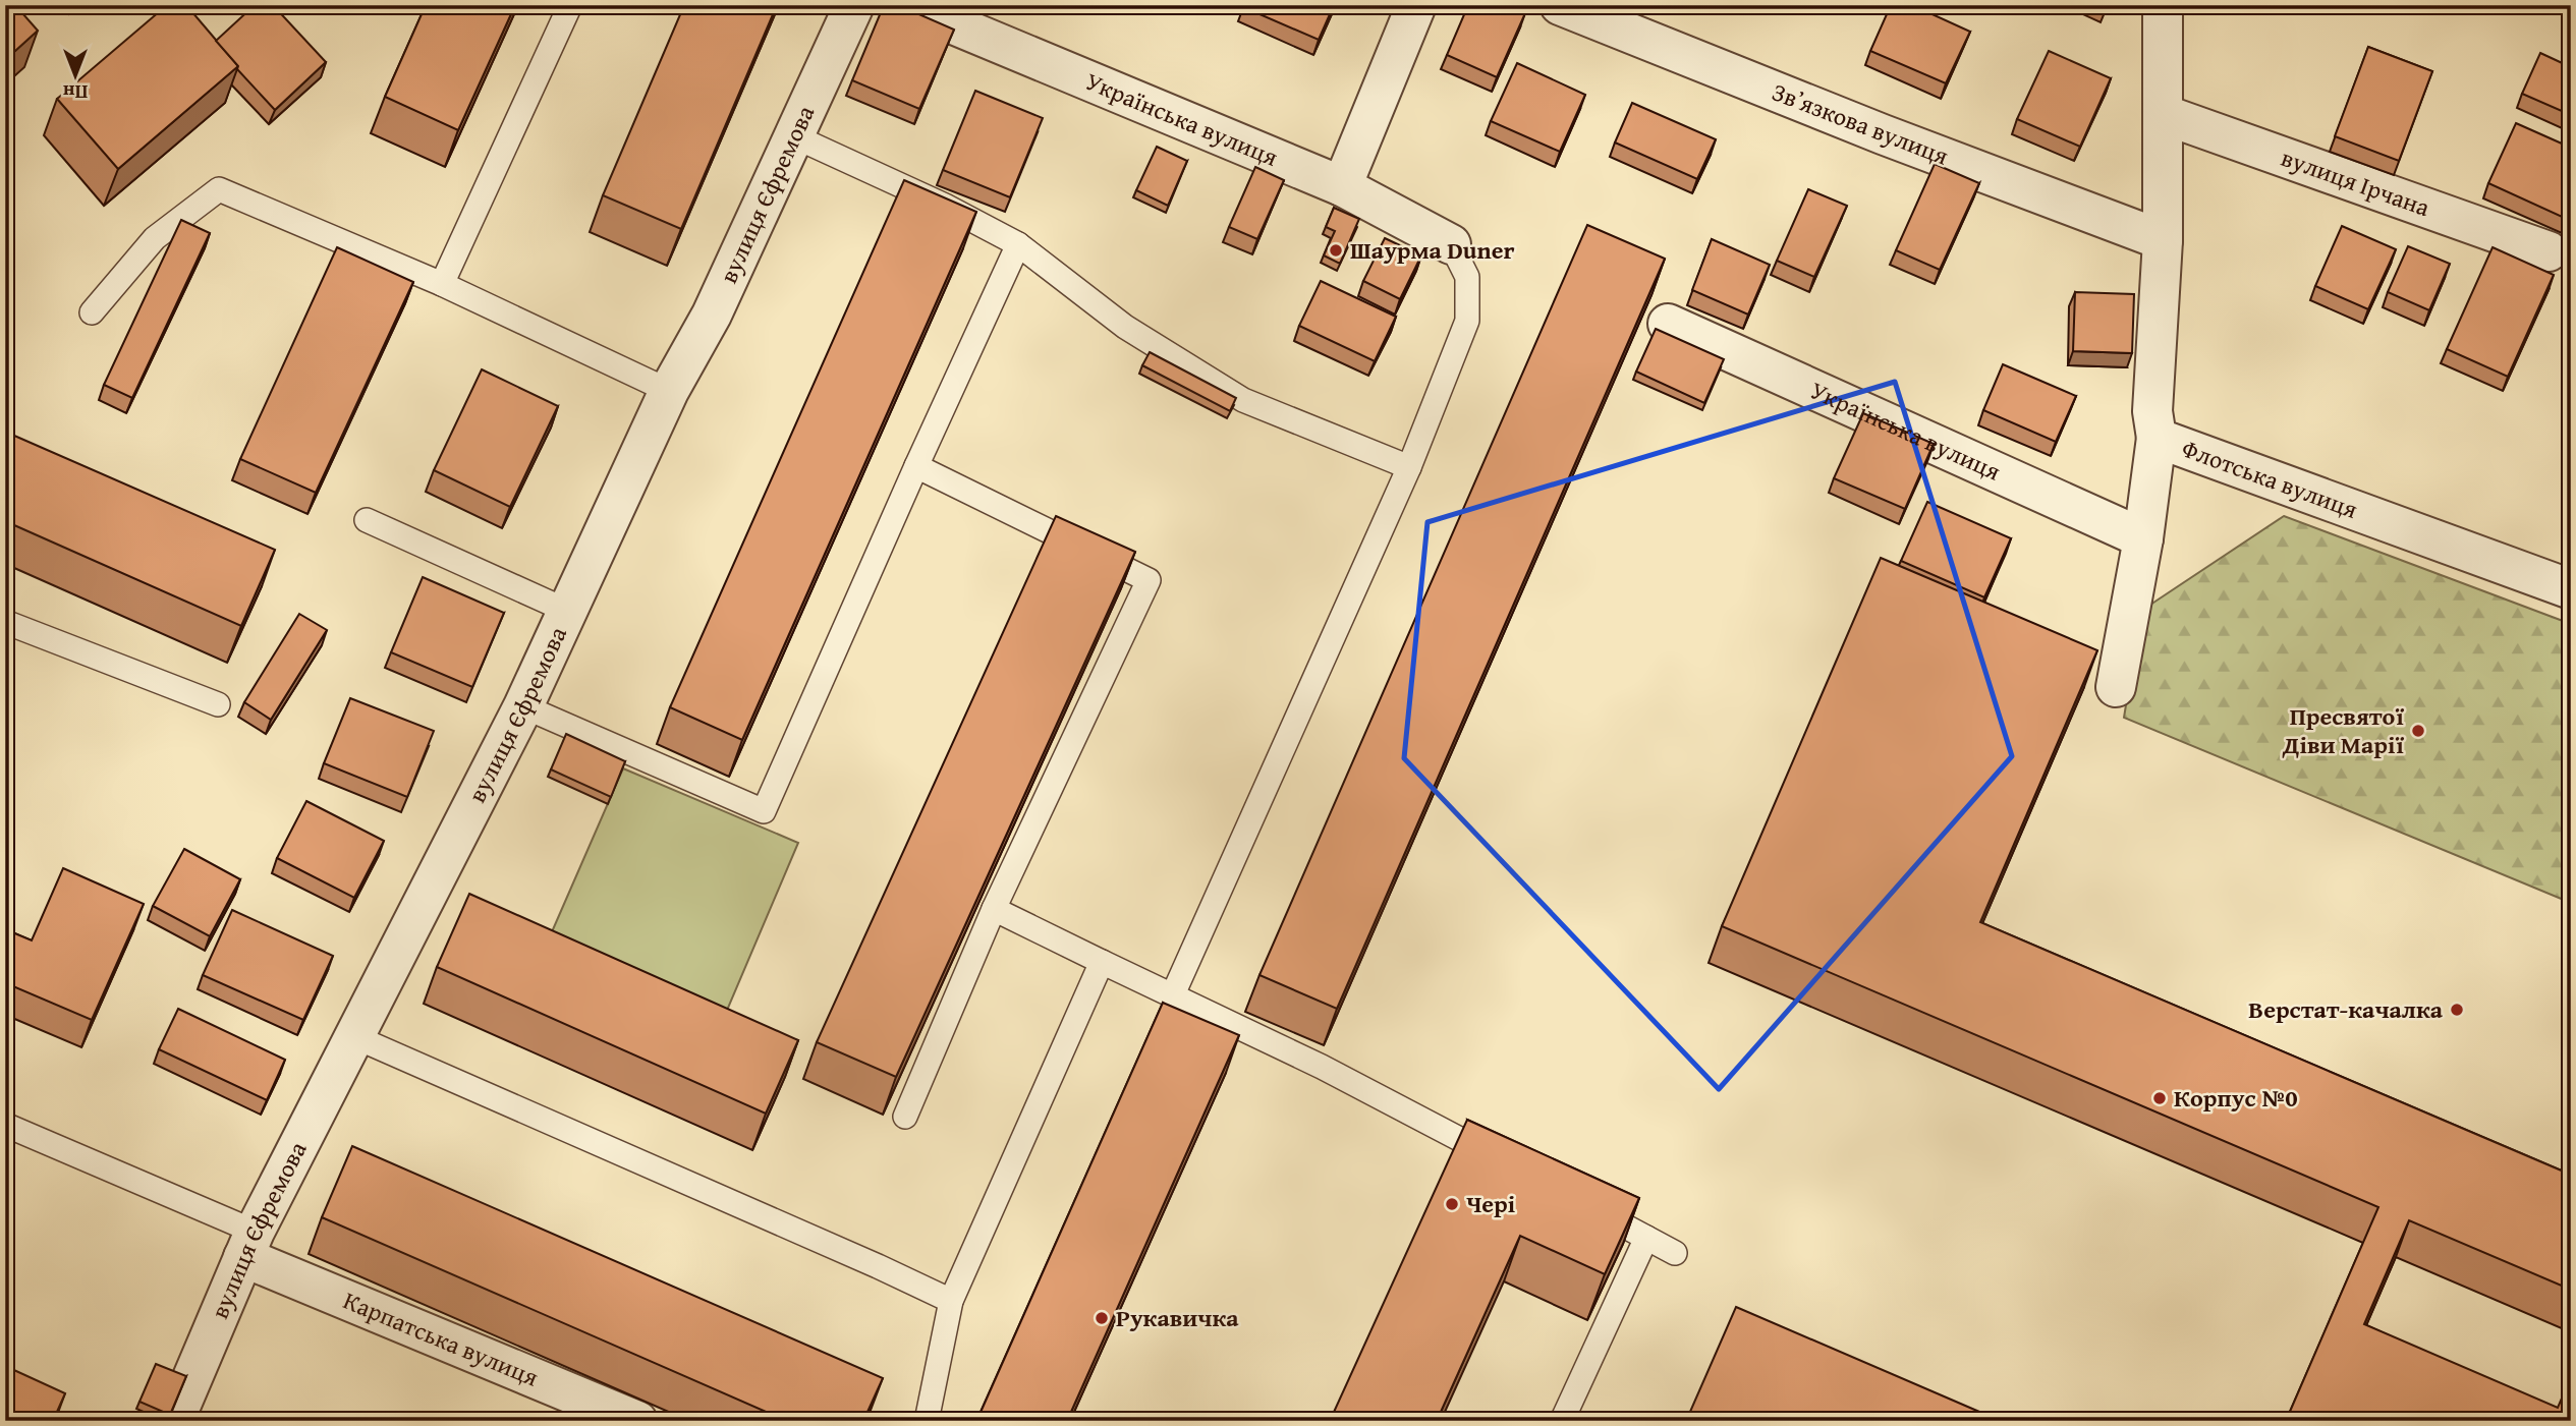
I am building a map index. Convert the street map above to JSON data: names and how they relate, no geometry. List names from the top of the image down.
{
  "streets": {
    "street": [
      "Українська вулиця",
      "Звʼязкова вулиця",
      "вулиця Ірчана",
      "вулиця Єфремова",
      "Флотська вулиця",
      "Карпатська вулиця"
    ]
  },
  "crossings": [
    ["Звʼязкова вулиця", "Флотська вулиця"],
    ["вулиця Єфремова", "Карпатська вулиця"]
  ],
  "places": [
    "Шаурма Duner",
    "Пресвятої Діви Марії",
    "Верстат-качалка",
    "Корпус №0",
    "Чері",
    "Рукавичка"
  ],
  "north": "bottom"
}
